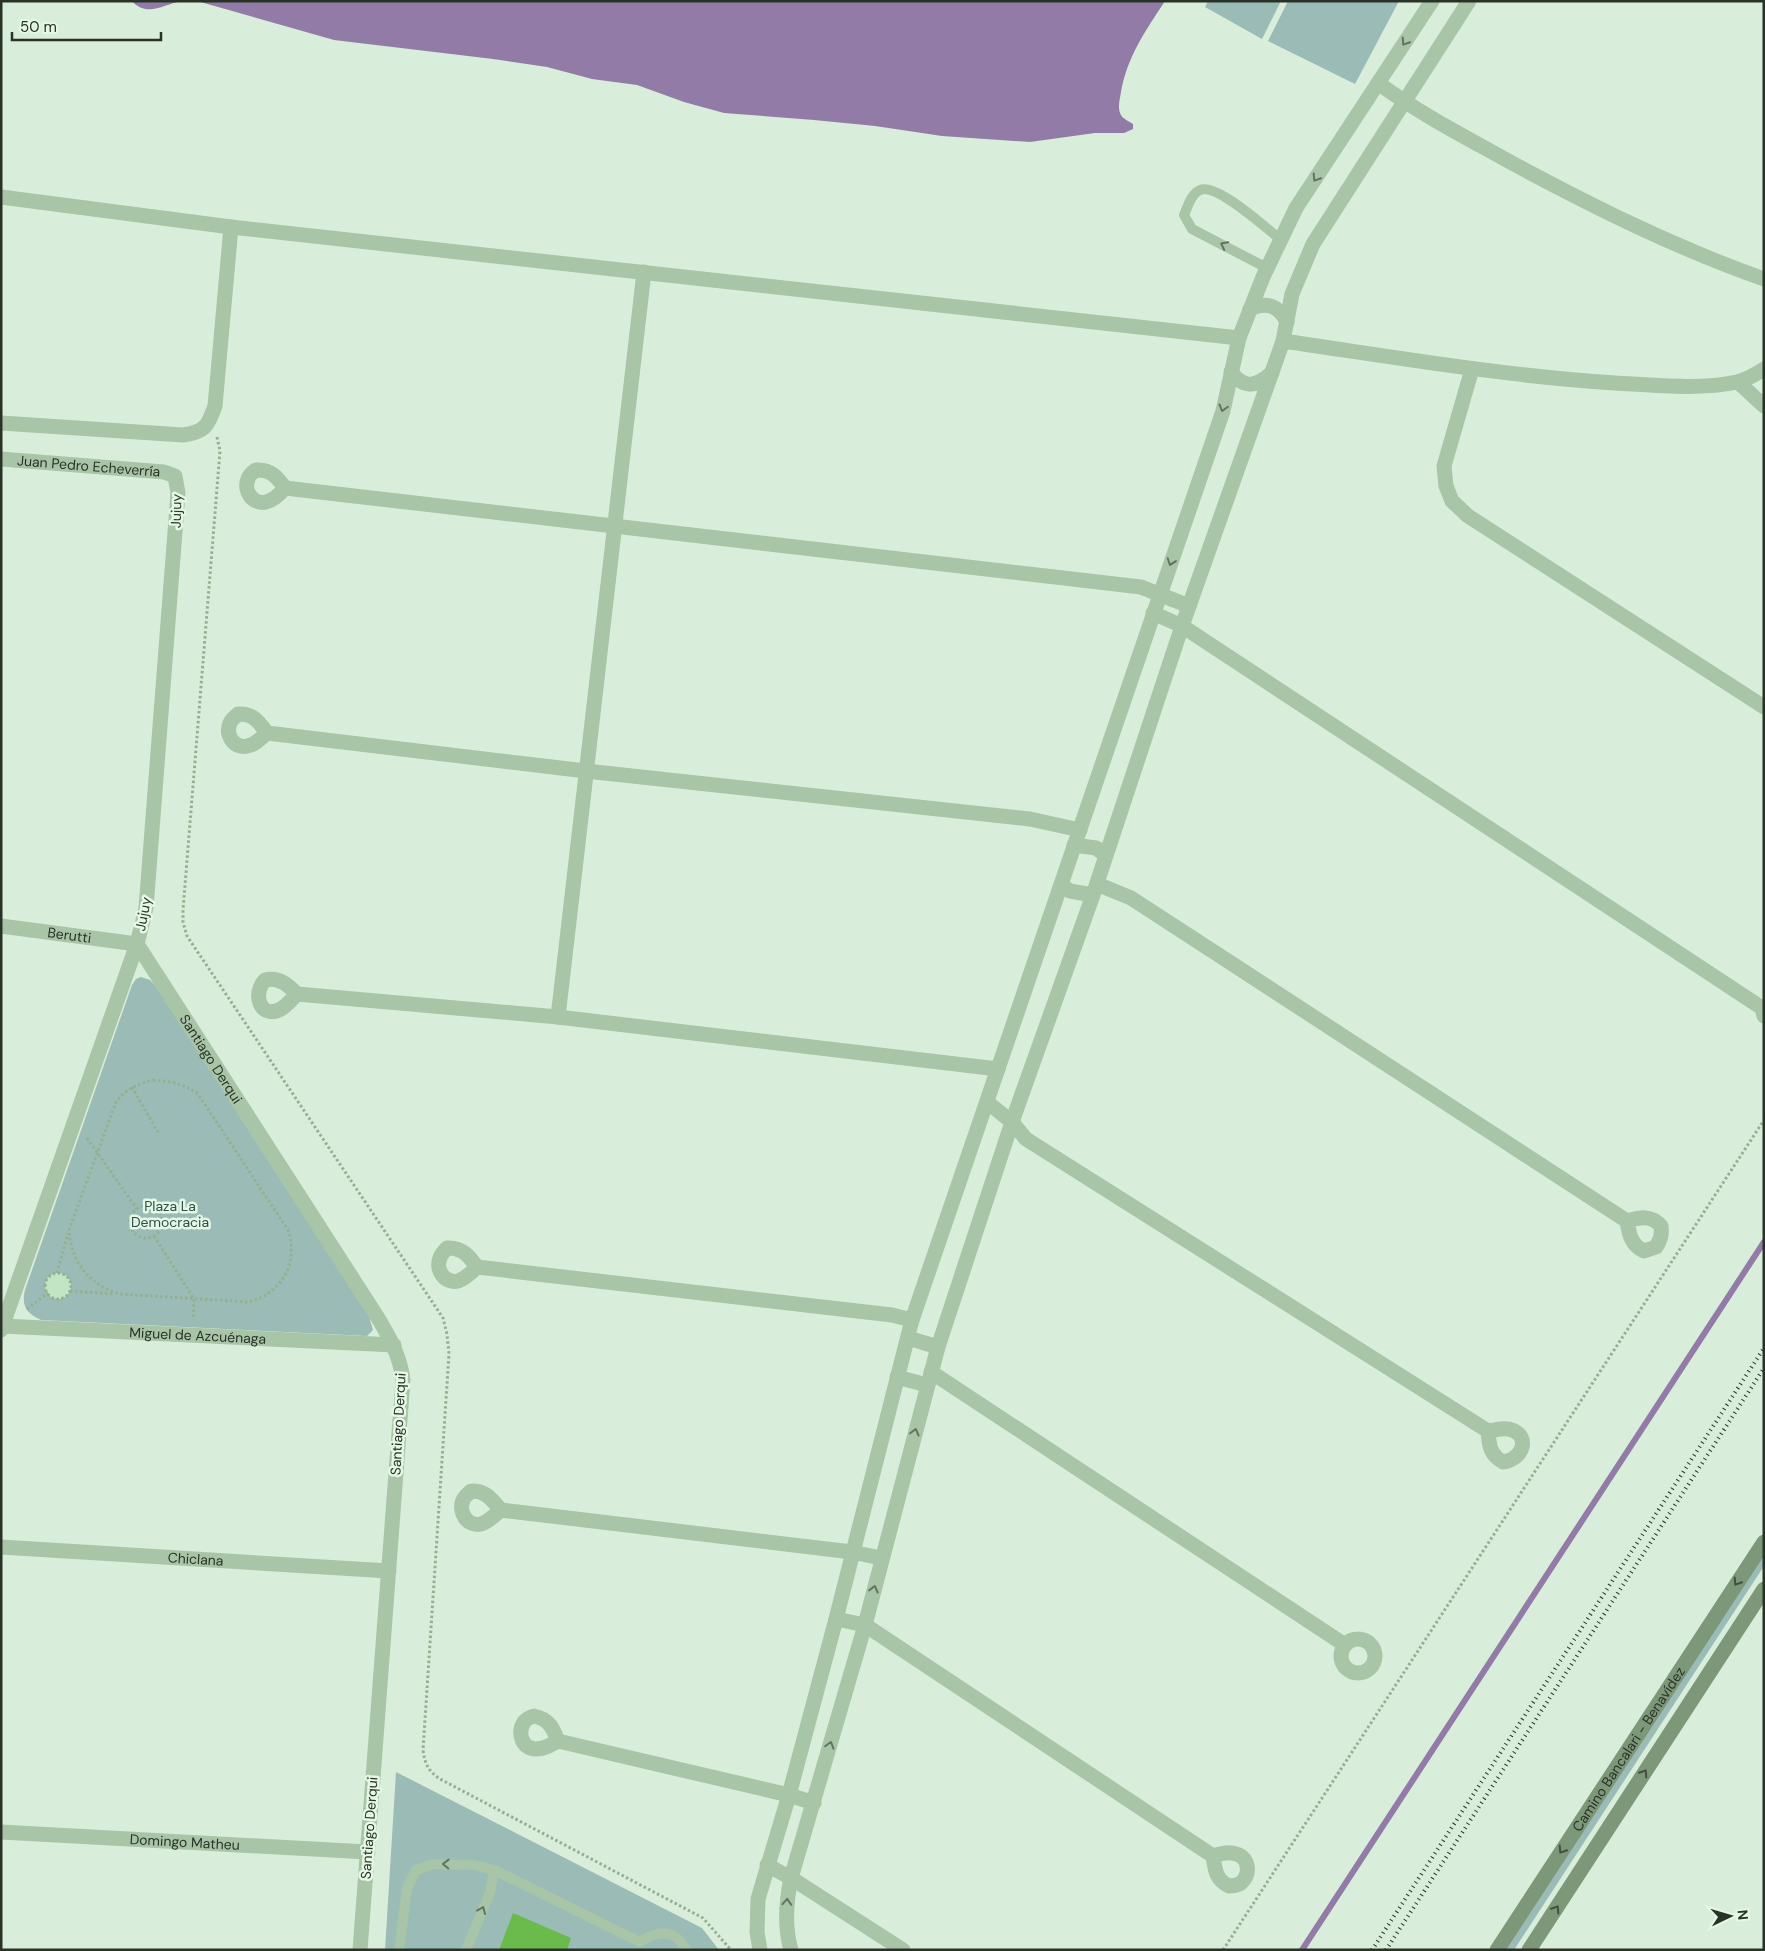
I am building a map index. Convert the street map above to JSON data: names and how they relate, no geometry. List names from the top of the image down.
{
  "streets": {
    "main road": ["Camino Bancalari - Benavídez"],
    "street": [
      "Juan Pedro Echeverría",
      "Jujuy",
      "Berutti",
      "Santiago Derqui",
      "Miguel de Azcuénaga",
      "Chiclana",
      "Domingo Matheu"
    ]
  },
  "crossings": [
    ["Juan Pedro Echeverría", "Jujuy"],
    ["Jujuy", "Berutti"],
    ["Jujuy", "Santiago Derqui"],
    ["Jujuy", "Miguel de Azcuénaga"],
    ["Berutti", "Santiago Derqui"],
    ["Santiago Derqui", "Miguel de Azcuénaga"],
    ["Santiago Derqui", "Chiclana"],
    ["Santiago Derqui", "Domingo Matheu"]
  ],
  "parks": ["Plaza La Democracia"],
  "scale_bar": "50 m",
  "north": "right"
}
